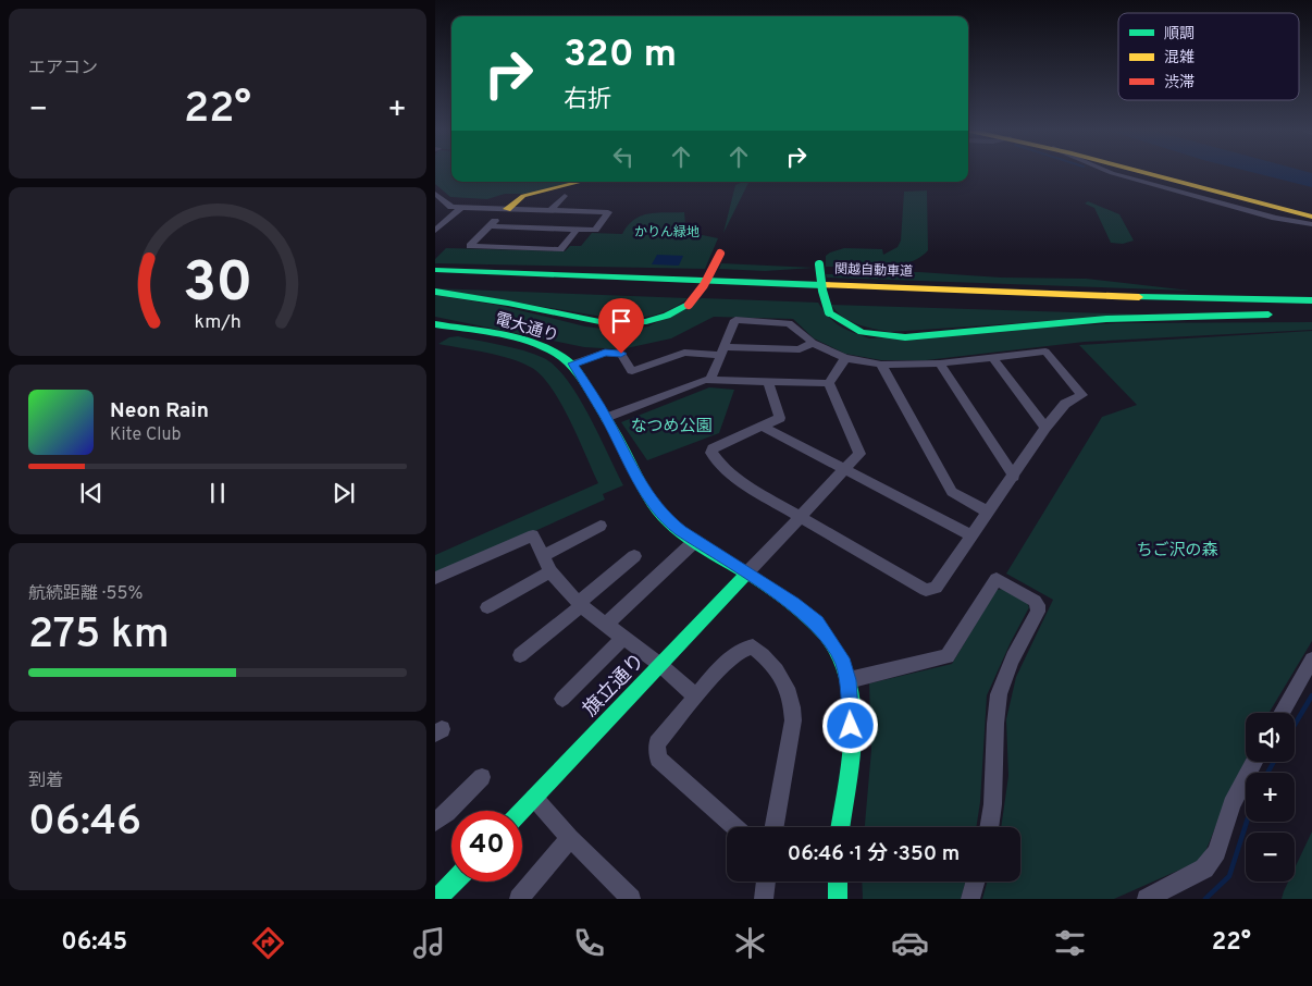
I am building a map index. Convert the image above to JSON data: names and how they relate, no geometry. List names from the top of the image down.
{
  "streets": {
    "main road": ["関越自動車道", "電大通り", "旗立通り"]
  },
  "crossings": [
    ["電大通り", "旗立通り"]
  ],
  "parks": ["かりん緑地", "なつめ公園", "ちご沢の森"],
  "legend": ["順調", "混雑", "渋滞"],
  "page": {
    "tile": [
      "エアコン",
      ["航続距離 · 55%", "275 km"],
      ["到着", "06:46"]
    ],
    "turn": ["320 m", "右折"],
    "heat": ["−", "22°", "+"],
    "song": ["Neon Rain", "Kite Club"],
    "map_buttons": ["+", "−"],
    "limit": "40",
    "trip": "06:46 · 1 分 · 350 m",
    "tabs": ["06:45", "22°"],
    "gauge": ["30", "km/h"]
  }
}
